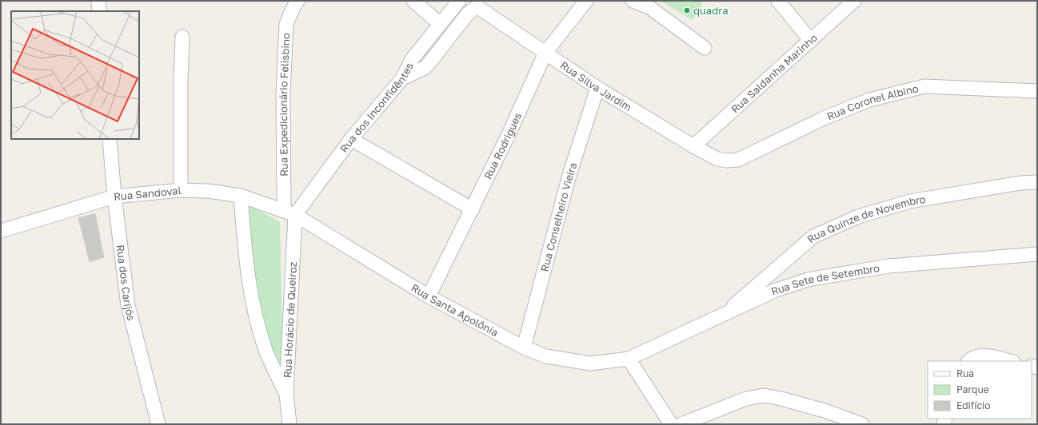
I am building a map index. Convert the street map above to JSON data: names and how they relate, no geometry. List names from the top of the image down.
{
  "streets": {
    "street": [
      "Rua Saldanha Marinho",
      "Rua Silva Jardim",
      "Rua Coronel Albino",
      "Rua Expedicionário Felisbino",
      "Rua dos Inconfidêntes",
      "Rua Rodrigues",
      "Rua Sandoval",
      "Rua Conselheiro Vieira",
      "Rua Quinze de Novembro",
      "Rua Sete de Setembro",
      "Rua dos Carijós",
      "Rua Santa Apolônia",
      "Rua Horácio de Queiroz"
    ]
  },
  "crossings": [
    ["Rua Saldanha Marinho", "Rua Silva Jardim"],
    ["Rua Silva Jardim", "Rua Coronel Albino"],
    ["Rua Silva Jardim", "Rua dos Inconfidêntes"],
    ["Rua Silva Jardim", "Rua Rodrigues"],
    ["Rua Silva Jardim", "Rua Conselheiro Vieira"],
    ["Rua Expedicionário Felisbino", "Rua dos Inconfidêntes"],
    ["Rua Expedicionário Felisbino", "Rua Sandoval"],
    ["Rua Expedicionário Felisbino", "Rua Santa Apolônia"],
    ["Rua Expedicionário Felisbino", "Rua Horácio de Queiroz"],
    ["Rua dos Inconfidêntes", "Rua Sandoval"],
    ["Rua dos Inconfidêntes", "Rua Santa Apolônia"],
    ["Rua dos Inconfidêntes", "Rua Horácio de Queiroz"],
    ["Rua Rodrigues", "Rua Santa Apolônia"],
    ["Rua Sandoval", "Rua dos Carijós"],
    ["Rua Sandoval", "Rua Santa Apolônia"],
    ["Rua Sandoval", "Rua Horácio de Queiroz"],
    ["Rua Conselheiro Vieira", "Rua Santa Apolônia"],
    ["Rua Quinze de Novembro", "Rua Sete de Setembro"],
    ["Rua Sete de Setembro", "Rua Santa Apolônia"],
    ["Rua Santa Apolônia", "Rua Horácio de Queiroz"]
  ],
  "places": ["quadra"],
  "legend": ["Rua", "Parque", "Edifício"]
}
